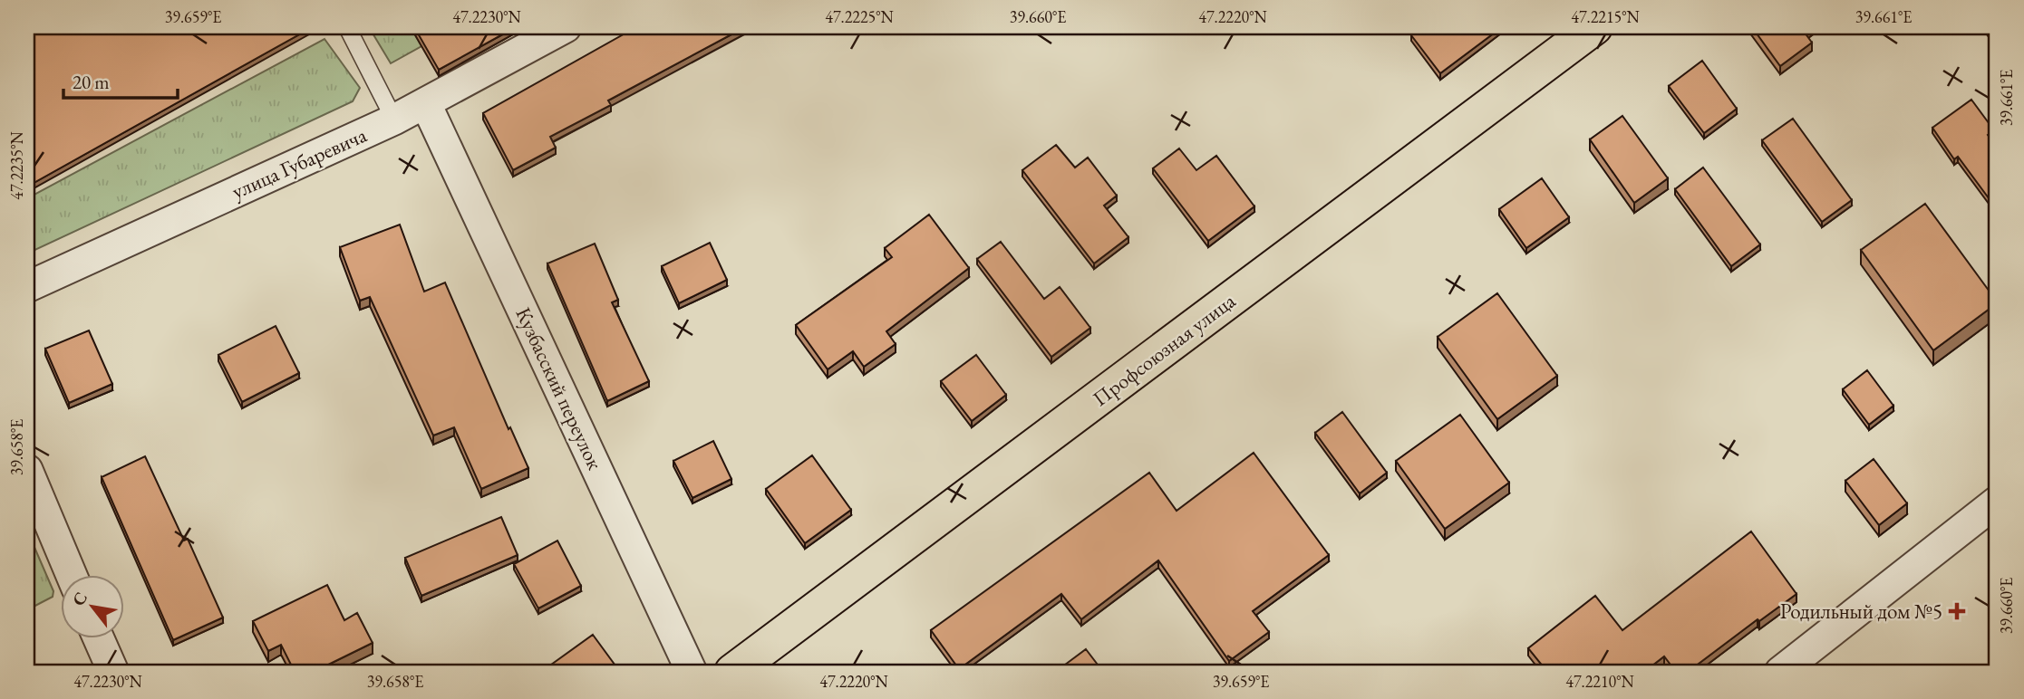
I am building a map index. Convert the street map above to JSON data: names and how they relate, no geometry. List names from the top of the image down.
{
  "streets": {
    "main road": ["Профсоюзная улица"],
    "street": ["улица Губаревича", "Кузбасский переулок"]
  },
  "crossings": [
    ["улица Губаревича", "Кузбасский переулок"]
  ],
  "places": {
    "health": ["Родильный дом №5"]
  },
  "scale_bar": "20 m",
  "north": "top left",
  "coordinates": [
    "39.659°E",
    "47.2230°N",
    "47.2225°N",
    "39.660°E",
    "47.2220°N",
    "47.2215°N",
    "39.661°E",
    "47.2235°N",
    "39.658°E",
    "47.2210°N"
  ]
}
